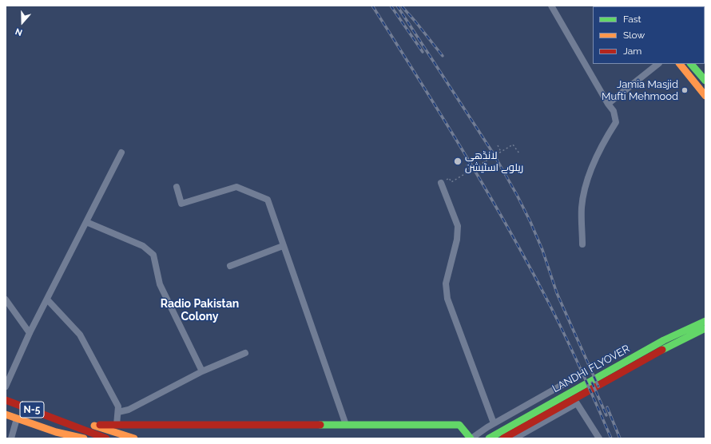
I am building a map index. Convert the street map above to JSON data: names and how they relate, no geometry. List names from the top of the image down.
{
  "streets": {
    "main road": ["LANDHI FLYOVER", "N-5"]
  },
  "districts": ["Radio Pakistan Colony"],
  "places": ["Jamia Masjid Mufti Mehmood", "لانڈھی ریلوے اسٹیشن"],
  "legend": ["Fast", "Slow", "Jam"],
  "north": "bottom"
}
